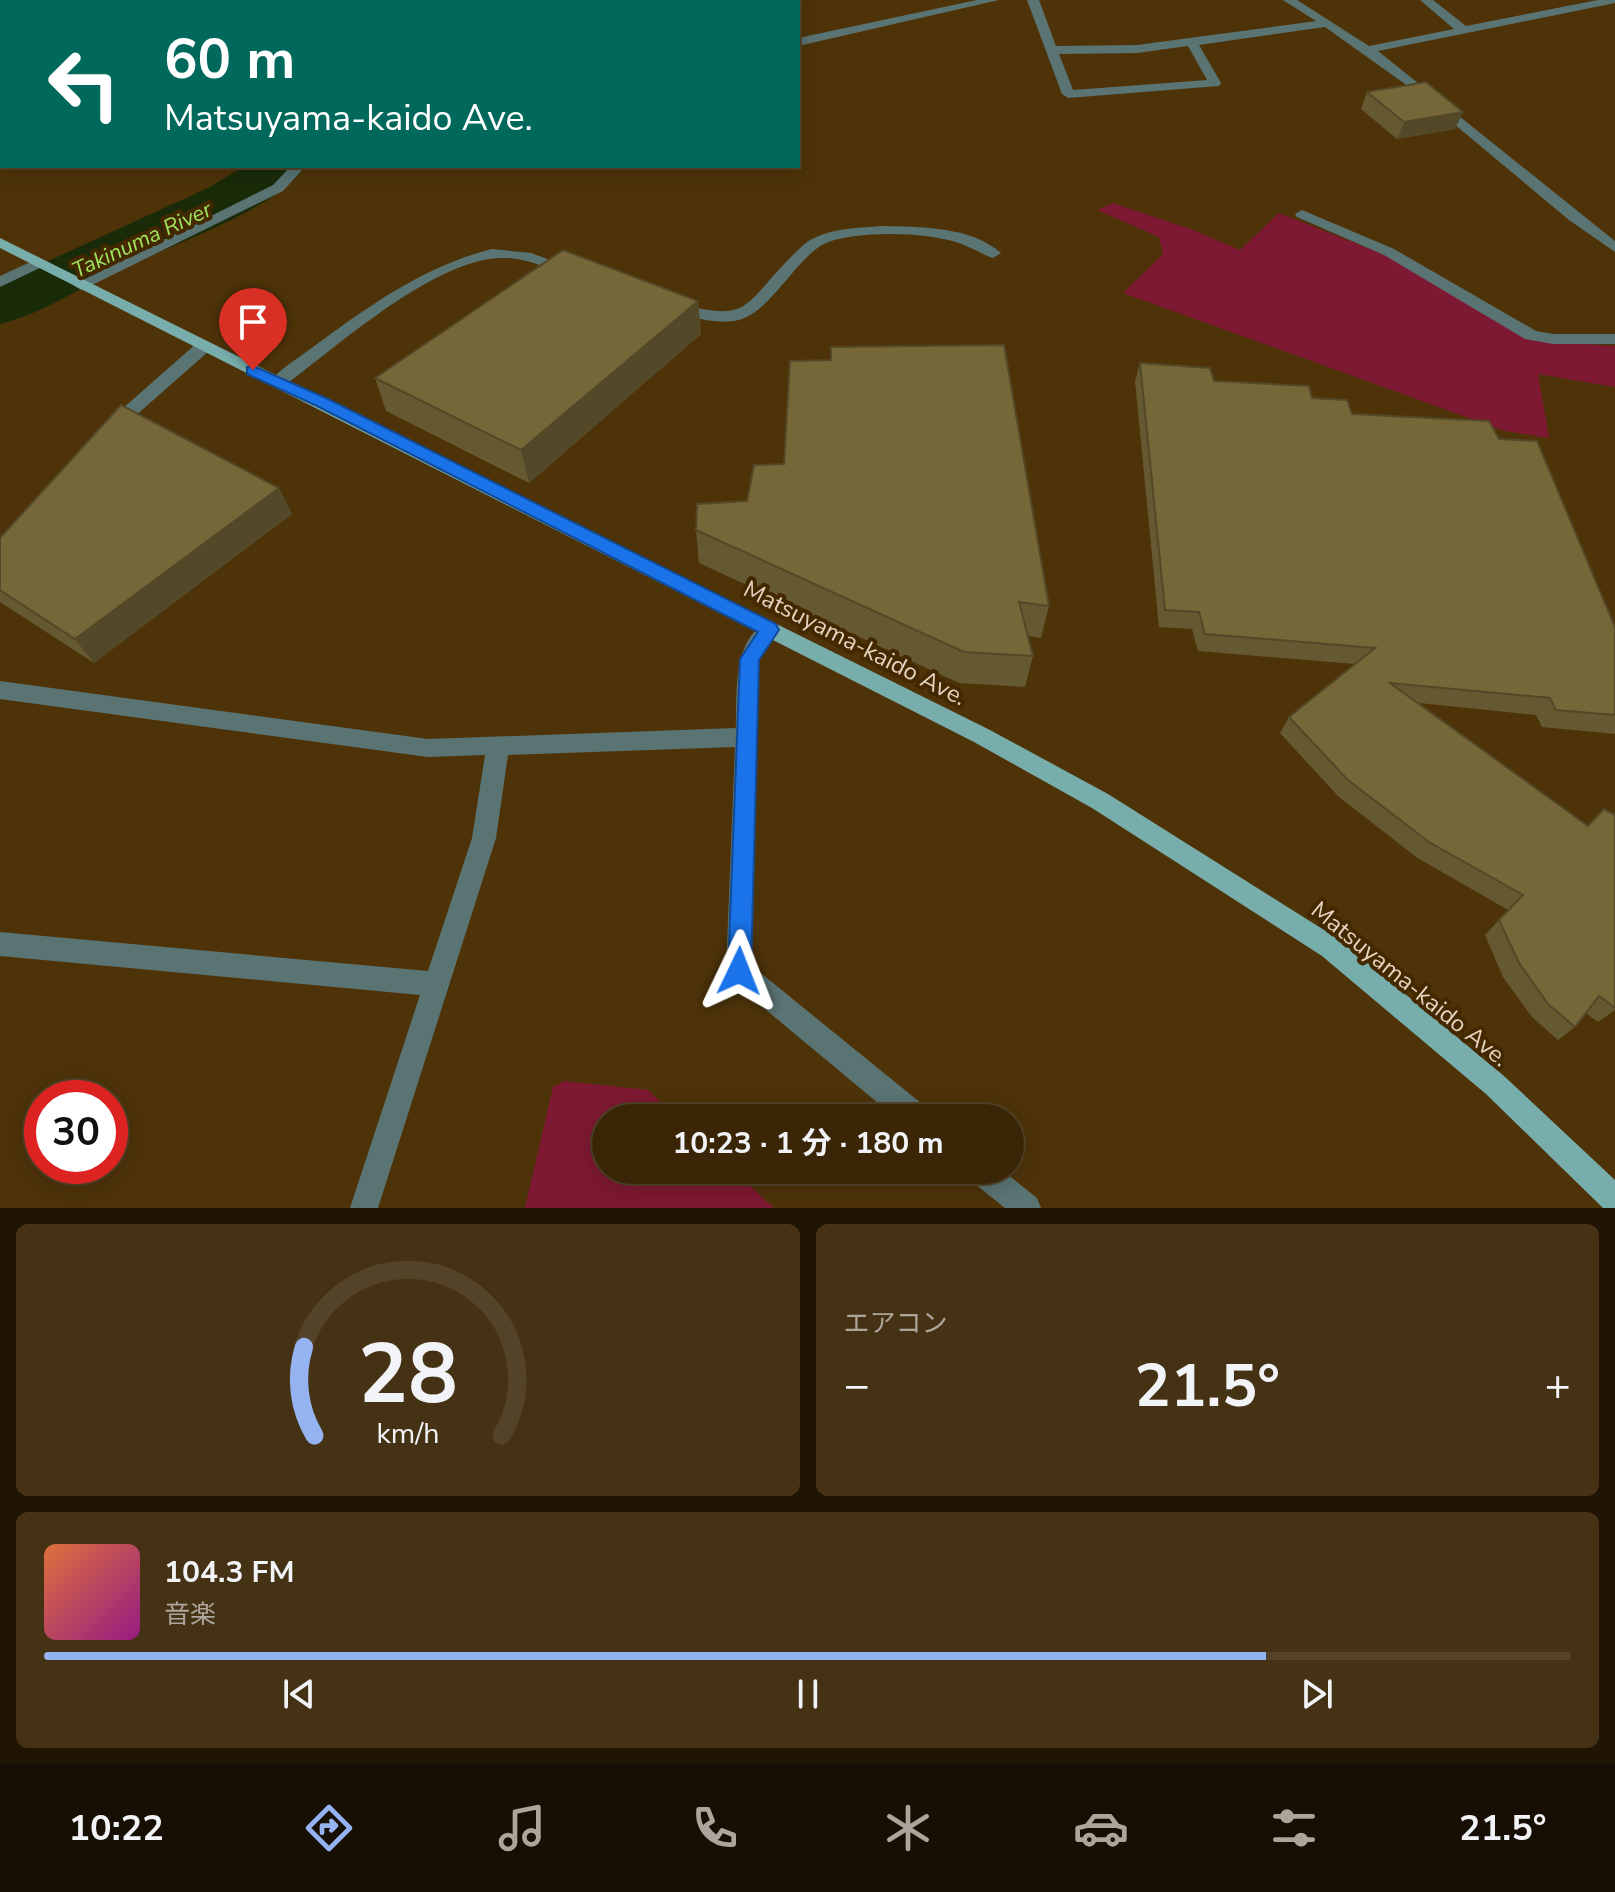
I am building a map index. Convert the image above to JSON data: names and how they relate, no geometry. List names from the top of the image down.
{
  "streets": {
    "main road": ["Matsuyama-kaido Ave."]
  },
  "water": ["Takinuma River"],
  "page": {
    "turn": ["60 m", "Matsuyama-kaido Ave."],
    "limit": "30",
    "trip": "10:23 · 1 分 · 180 m",
    "tile": "エアコン",
    "heat": ["−", "21.5°", "+"],
    "song": ["104.3 FM", "音楽"],
    "tabs": ["10:22", "21.5°"],
    "gauge": ["28", "km/h"]
  }
}
